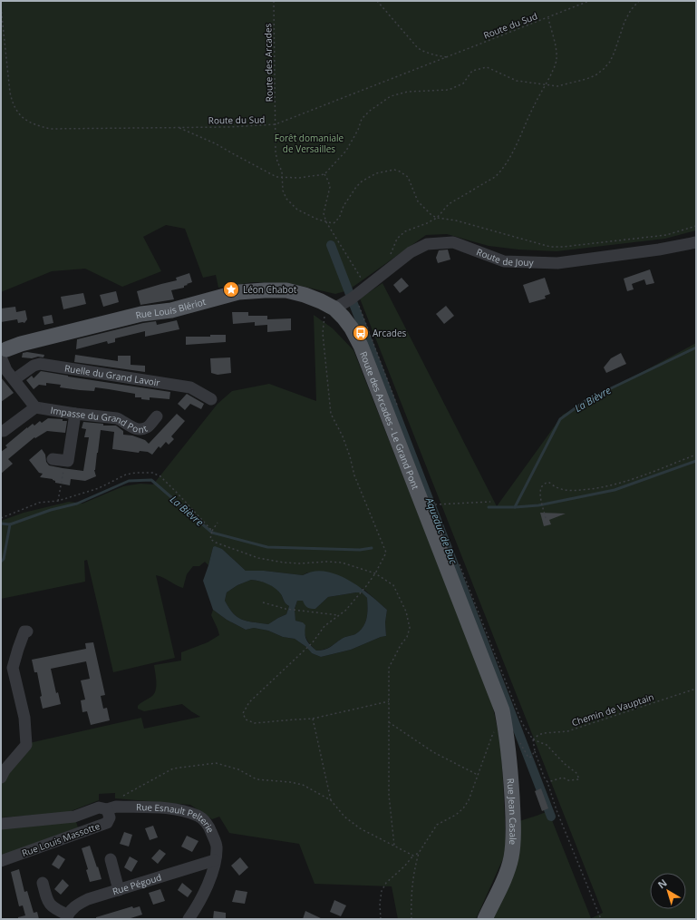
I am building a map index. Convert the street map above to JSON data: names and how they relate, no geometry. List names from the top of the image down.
{
  "streets": {
    "main road": ["Rue Louis Blériot", "Route des Arcades - Le Grand Pont", "Rue Jean Casale"],
    "street": [
      "Route de Jouy",
      "Ruelle du Grand Lavoir",
      "Impasse du Grand Pont",
      "Rue Esnault Pelterie",
      "Rue Louis Massotte",
      "Rue Pégoud"
    ],
    "path": ["Route du Sud", "Route des Arcades", "Chemin de Vauptain"]
  },
  "crossings": [
    ["Route du Sud", "Route des Arcades"],
    ["Route de Jouy", "Rue Louis Blériot"],
    ["Route de Jouy", "Route des Arcades - Le Grand Pont"],
    ["Rue Louis Blériot", "Route des Arcades - Le Grand Pont"],
    ["Route des Arcades - Le Grand Pont", "Rue Jean Casale"],
    ["Rue Esnault Pelterie", "Rue Louis Massotte"],
    ["Rue Esnault Pelterie", "Rue Pégoud"]
  ],
  "water": ["La Bièvre", "Aqueduc de Buc"],
  "parks": ["Forêt domaniale de Versailles"],
  "places": {
    "place": ["Léon Chabot"],
    "bus stop": ["Arcades"]
  },
  "north": "top left"
}
